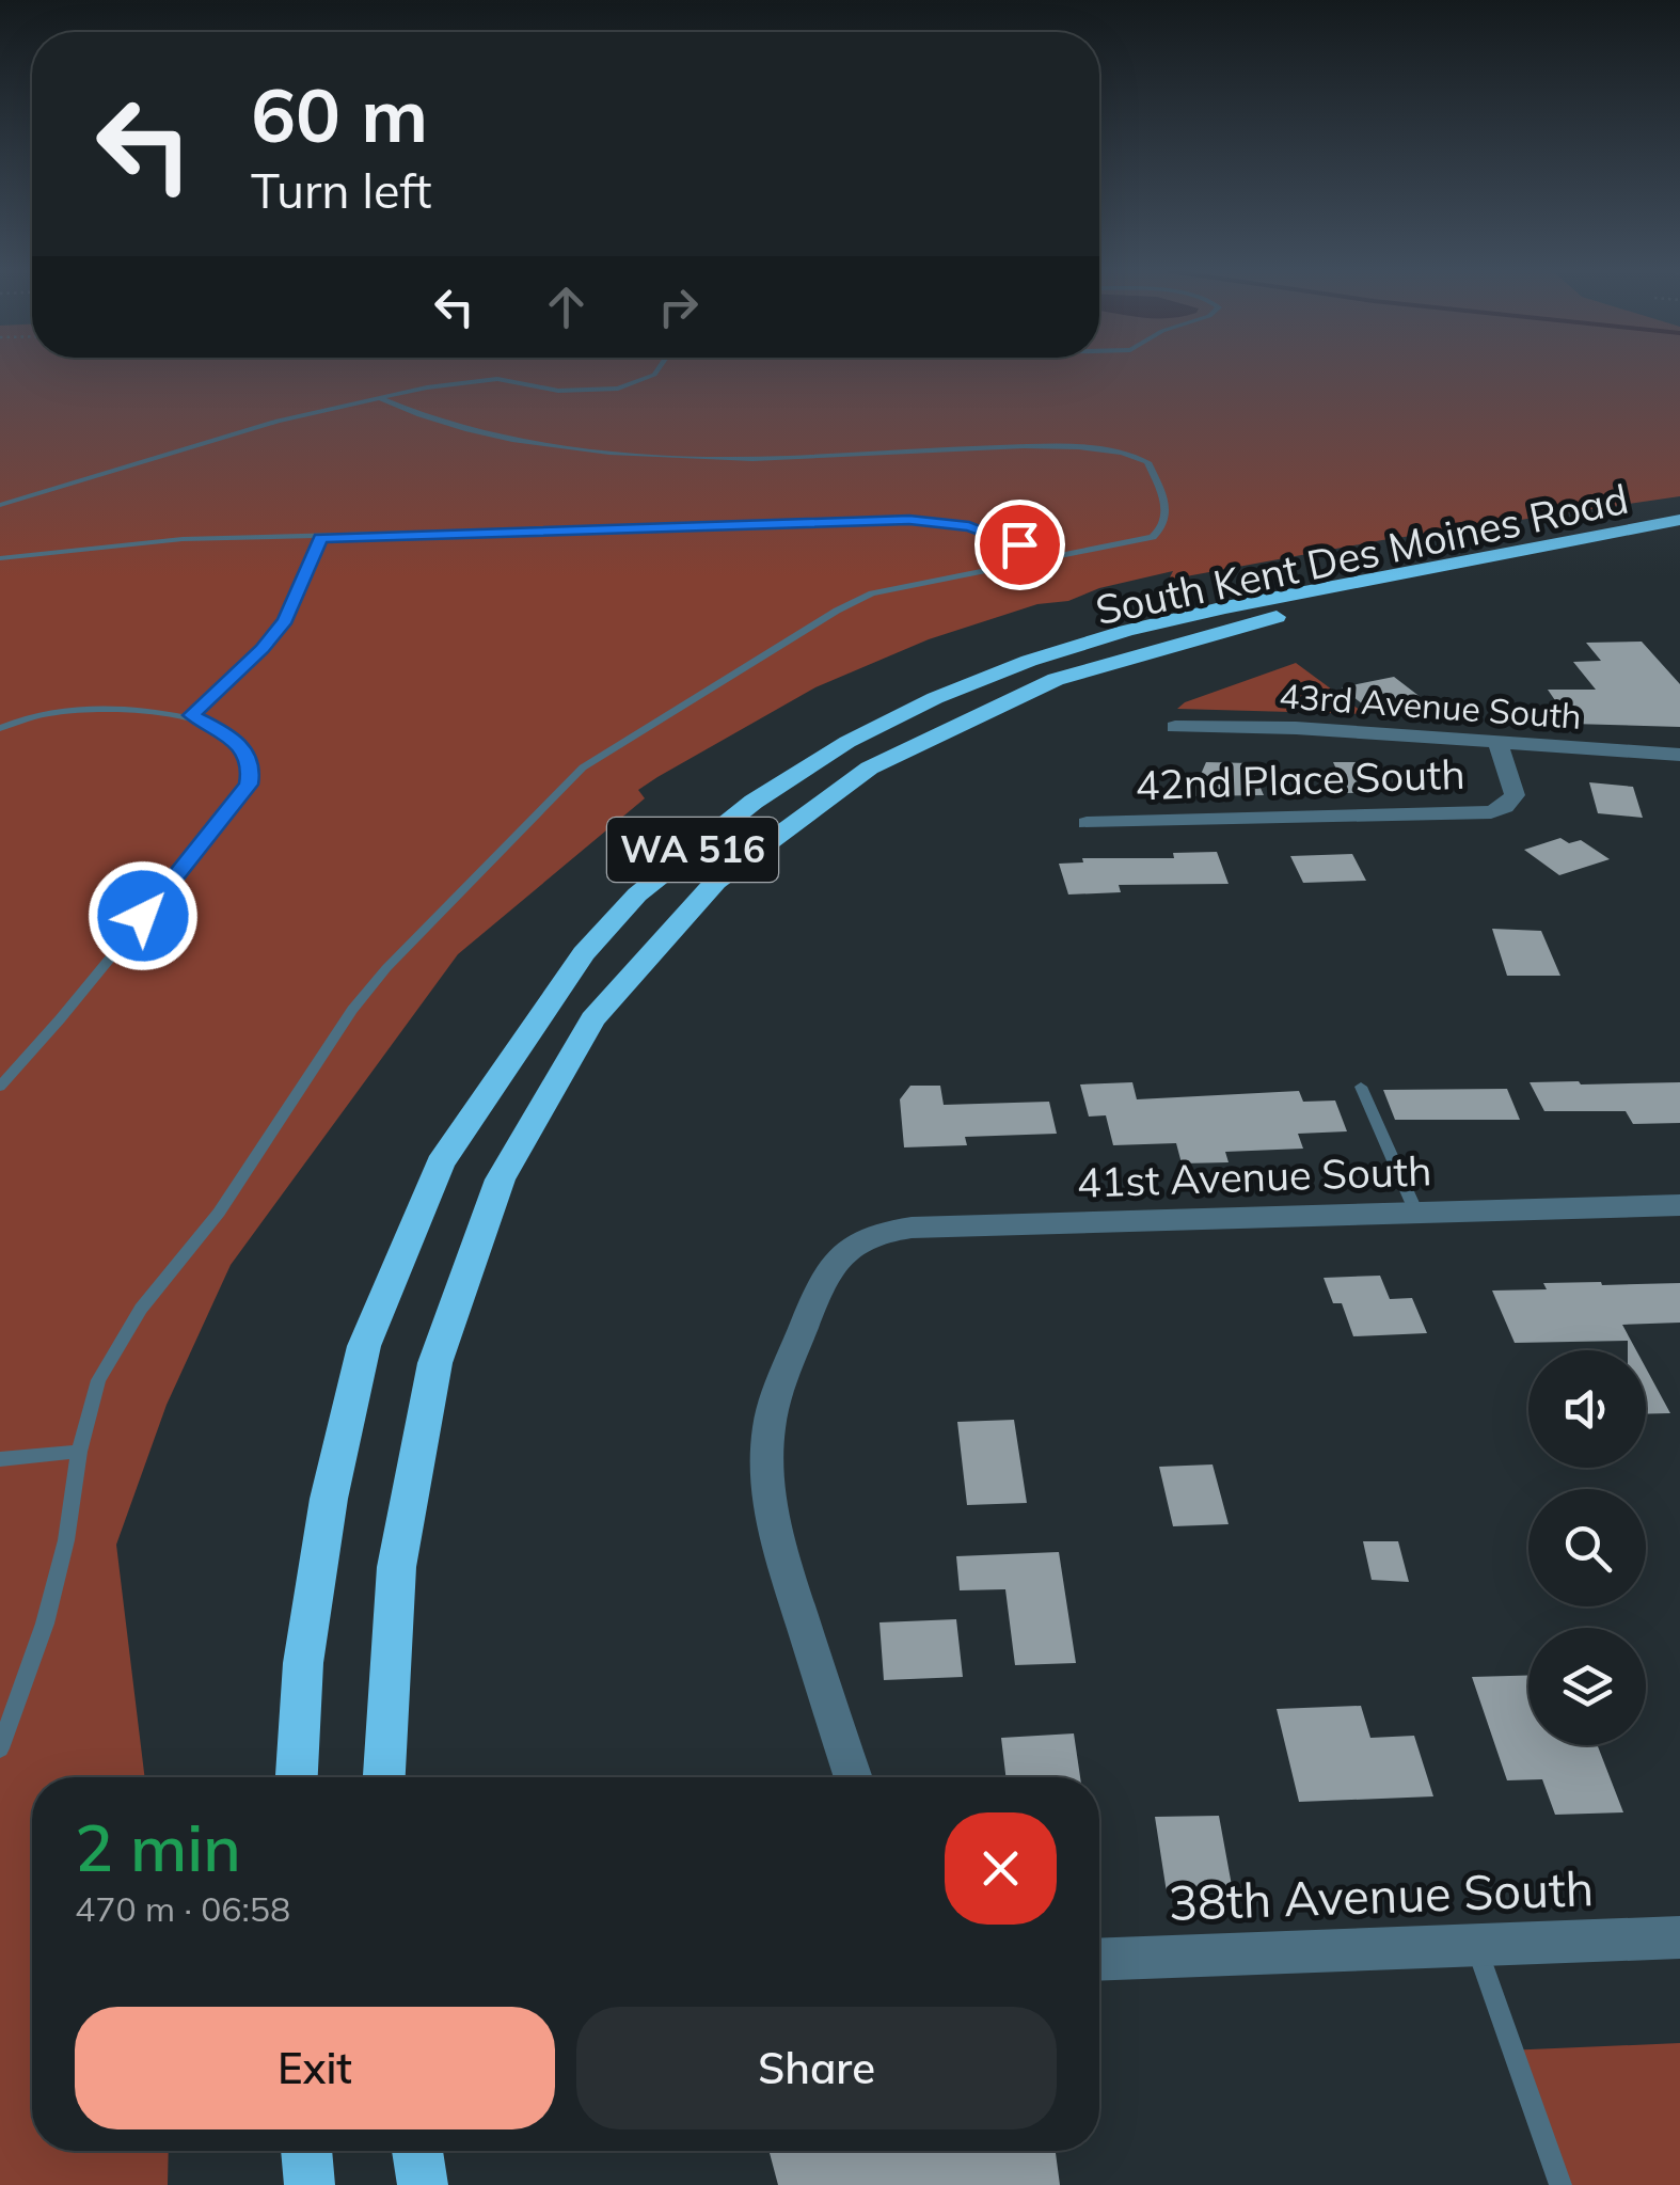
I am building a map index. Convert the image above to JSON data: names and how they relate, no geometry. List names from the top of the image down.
{
  "streets": {
    "highway": ["South Kent Des Moines Road", "WA 516"],
    "street": [
      "43rd Avenue South",
      "42nd Place South",
      "41st Avenue South",
      "38th Avenue South"
    ]
  },
  "crossings": [
    ["43rd Avenue South", "42nd Place South"]
  ],
  "page": {
    "turn": ["60 m", "Turn left"],
    "heading": ["2 min", "470 m · 06:58"],
    "buttons": ["Exit", "Share"]
  }
}
